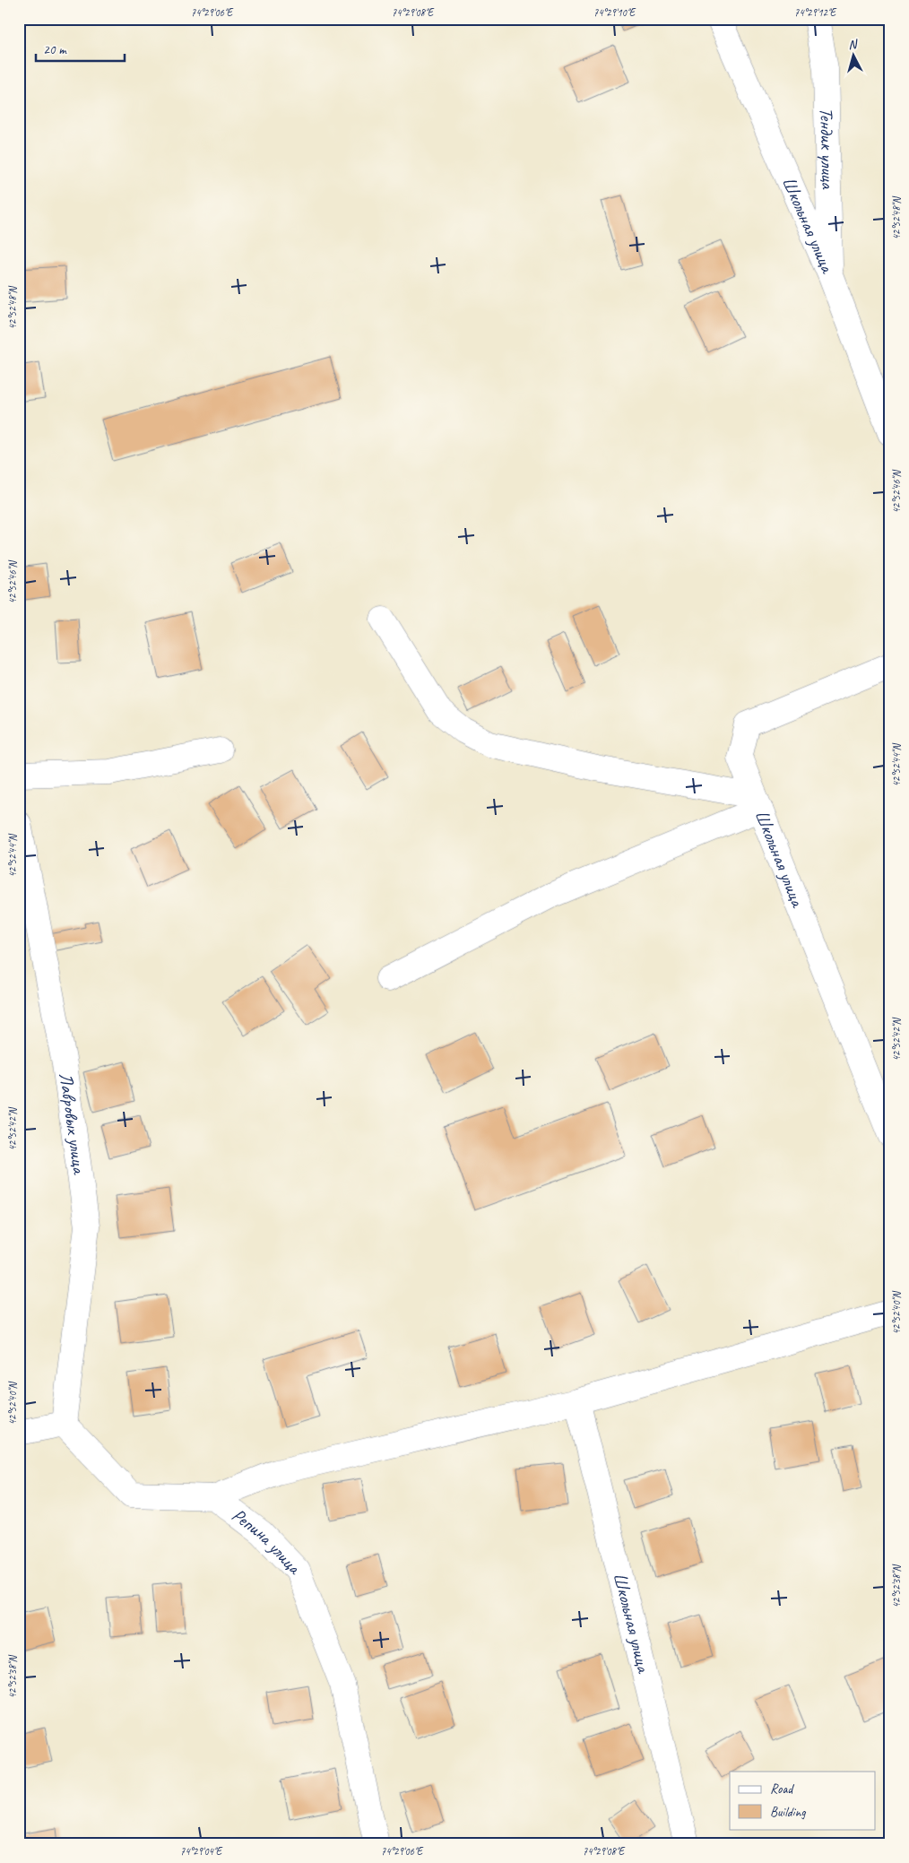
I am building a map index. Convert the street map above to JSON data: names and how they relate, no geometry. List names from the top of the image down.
{
  "streets": {
    "street": [
      "Тендик улица",
      "Школьная улица",
      "Лавровых улица",
      "Репина улица"
    ]
  },
  "crossings": [
    ["Тендик улица", "Школьная улица"],
    ["Лавровых улица", "Репина улица"]
  ],
  "legend": ["Road", "Building"],
  "scale_bar": "20 m",
  "north": "top",
  "coordinates": [
    "74°29'06\"E",
    "74°29'08\"E",
    "74°29'10\"E",
    "74°29'12\"E",
    "42°52'48\"N",
    "42°52'46\"N",
    "42°52'44\"N",
    "42°52'42\"N",
    "42°52'40\"N",
    "42°52'38\"N",
    "74°29'04\"E"
  ]
}
